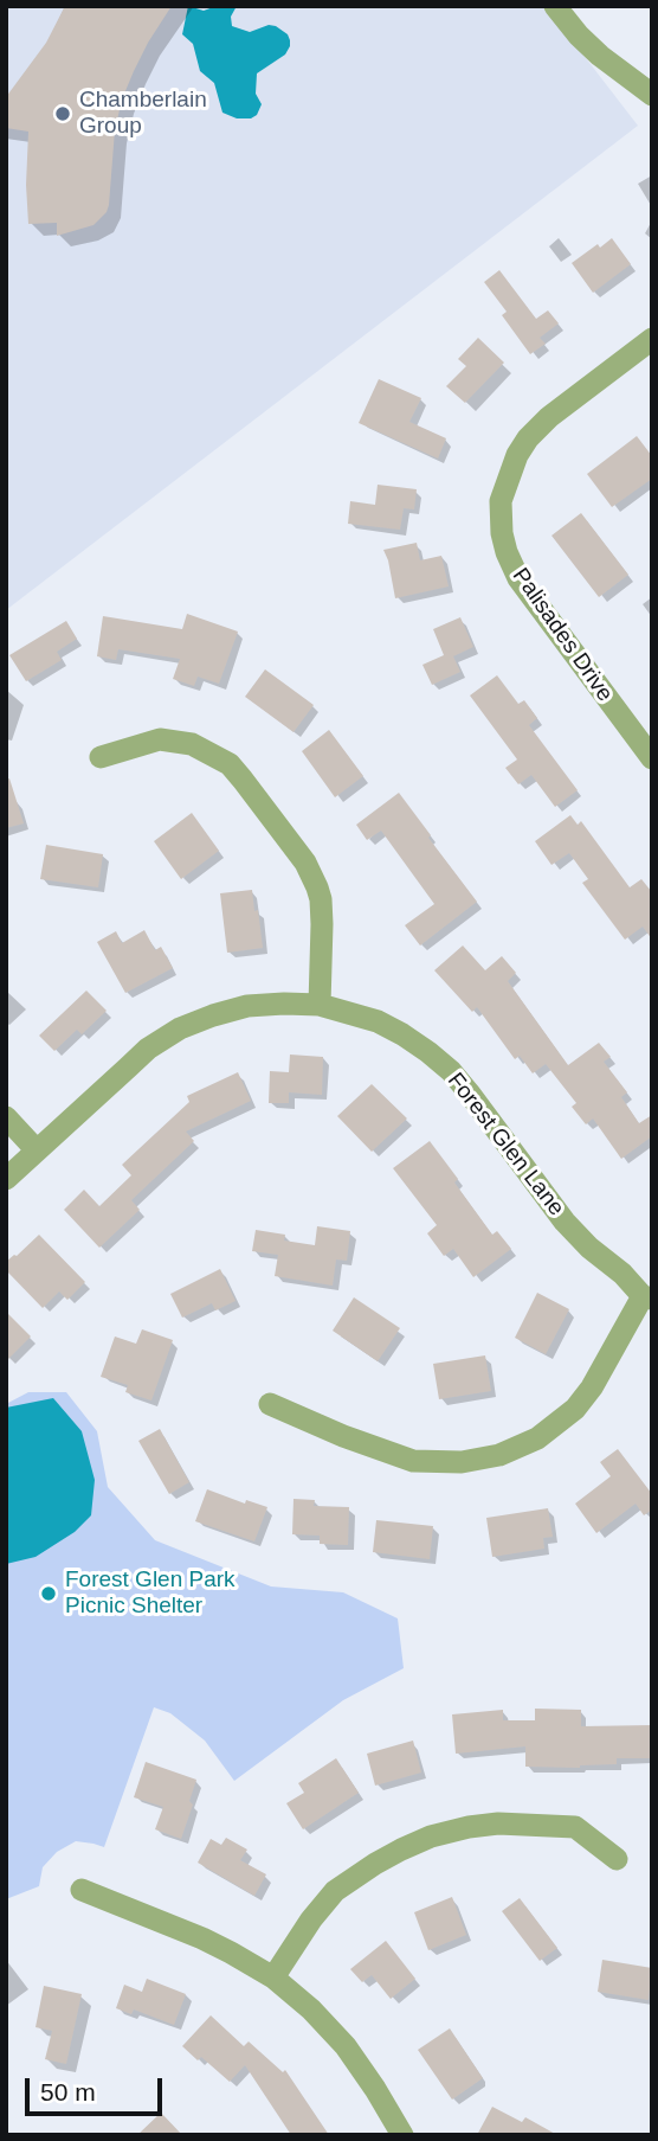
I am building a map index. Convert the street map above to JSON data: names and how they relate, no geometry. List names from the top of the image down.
{
  "streets": {
    "street": ["Palisades Drive", "Forest Glen Lane"]
  },
  "places": ["Chamberlain Group", "Forest Glen Park Picnic Shelter"],
  "scale_bar": "50 m"
}
